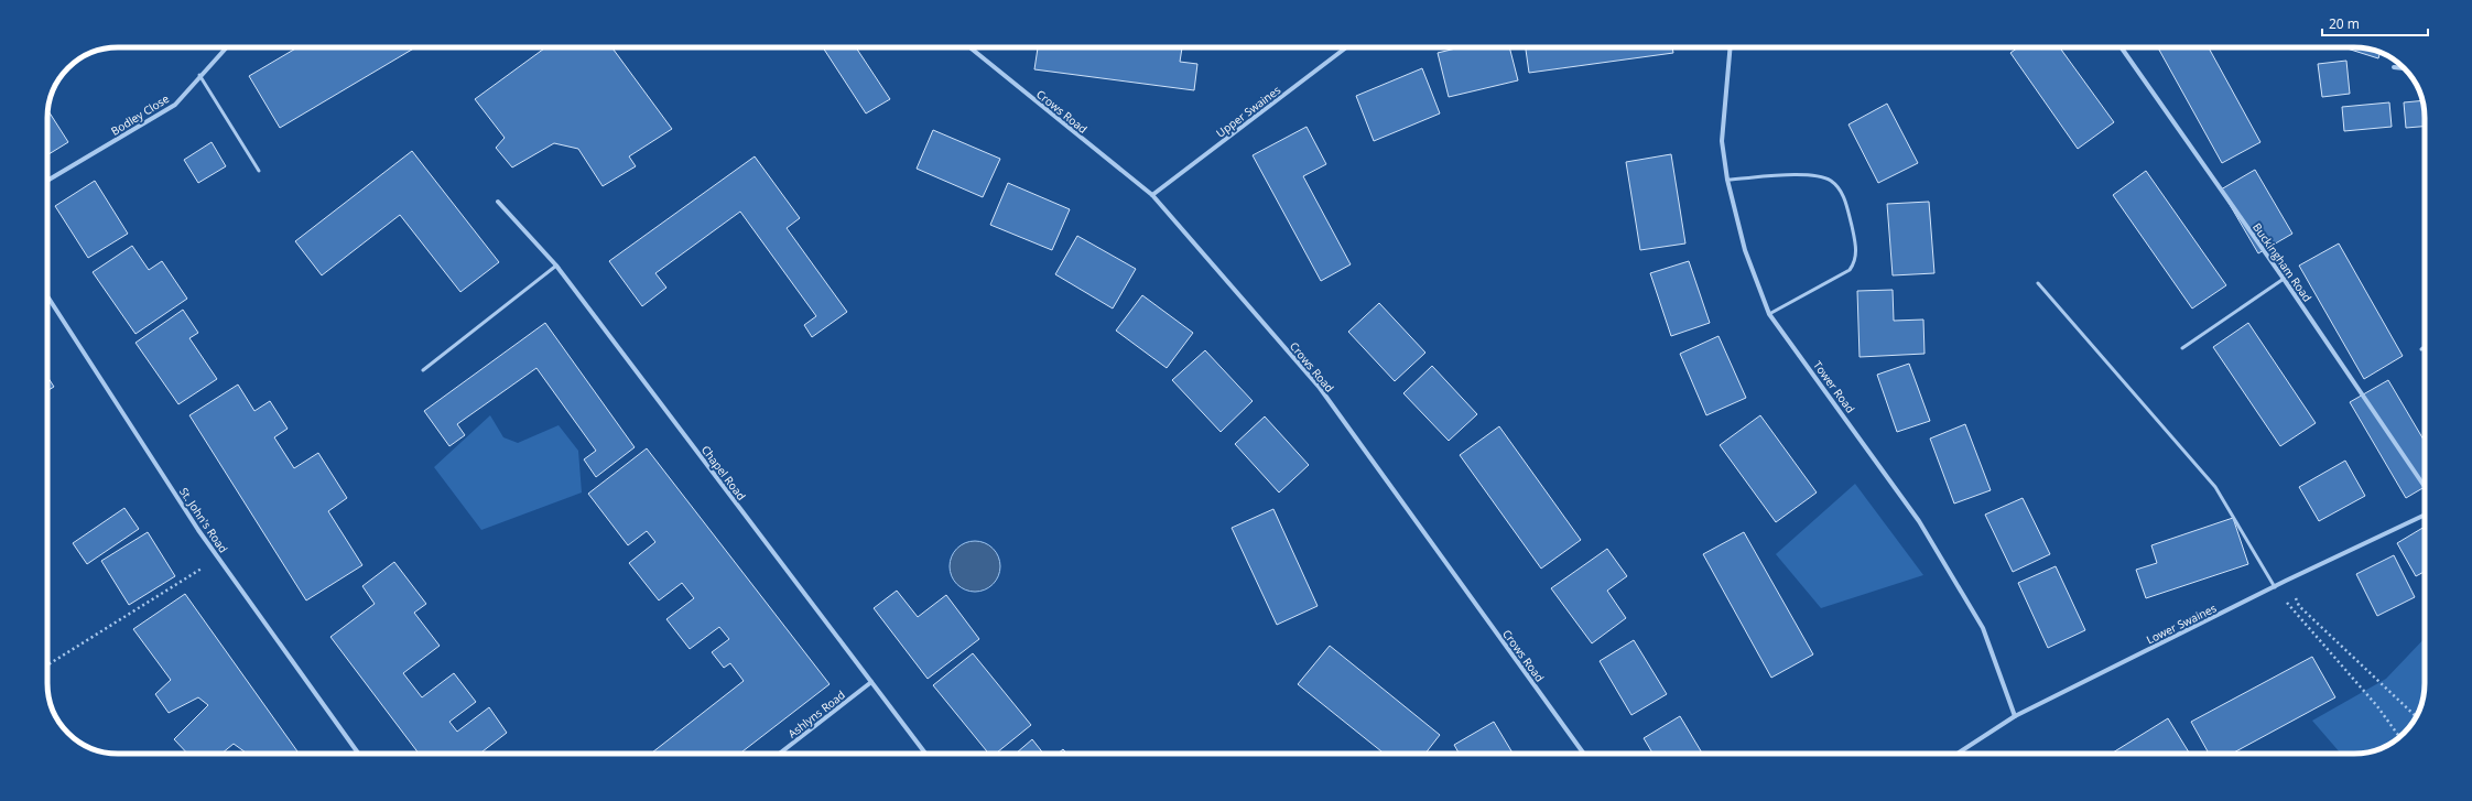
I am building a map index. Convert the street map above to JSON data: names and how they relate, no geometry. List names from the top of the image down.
{
  "streets": {
    "street": [
      "Crows Road",
      "Upper Swaines",
      "Bodley Close",
      "Buckingham Road",
      "Tower Road",
      "Chapel Road",
      "St. John's Road",
      "Lower Swaines",
      "Ashlyns Road"
    ]
  },
  "crossings": [
    ["Crows Road", "Upper Swaines"],
    ["Tower Road", "Lower Swaines"],
    ["Chapel Road", "Ashlyns Road"]
  ],
  "scale_bar": "20 m"
}
